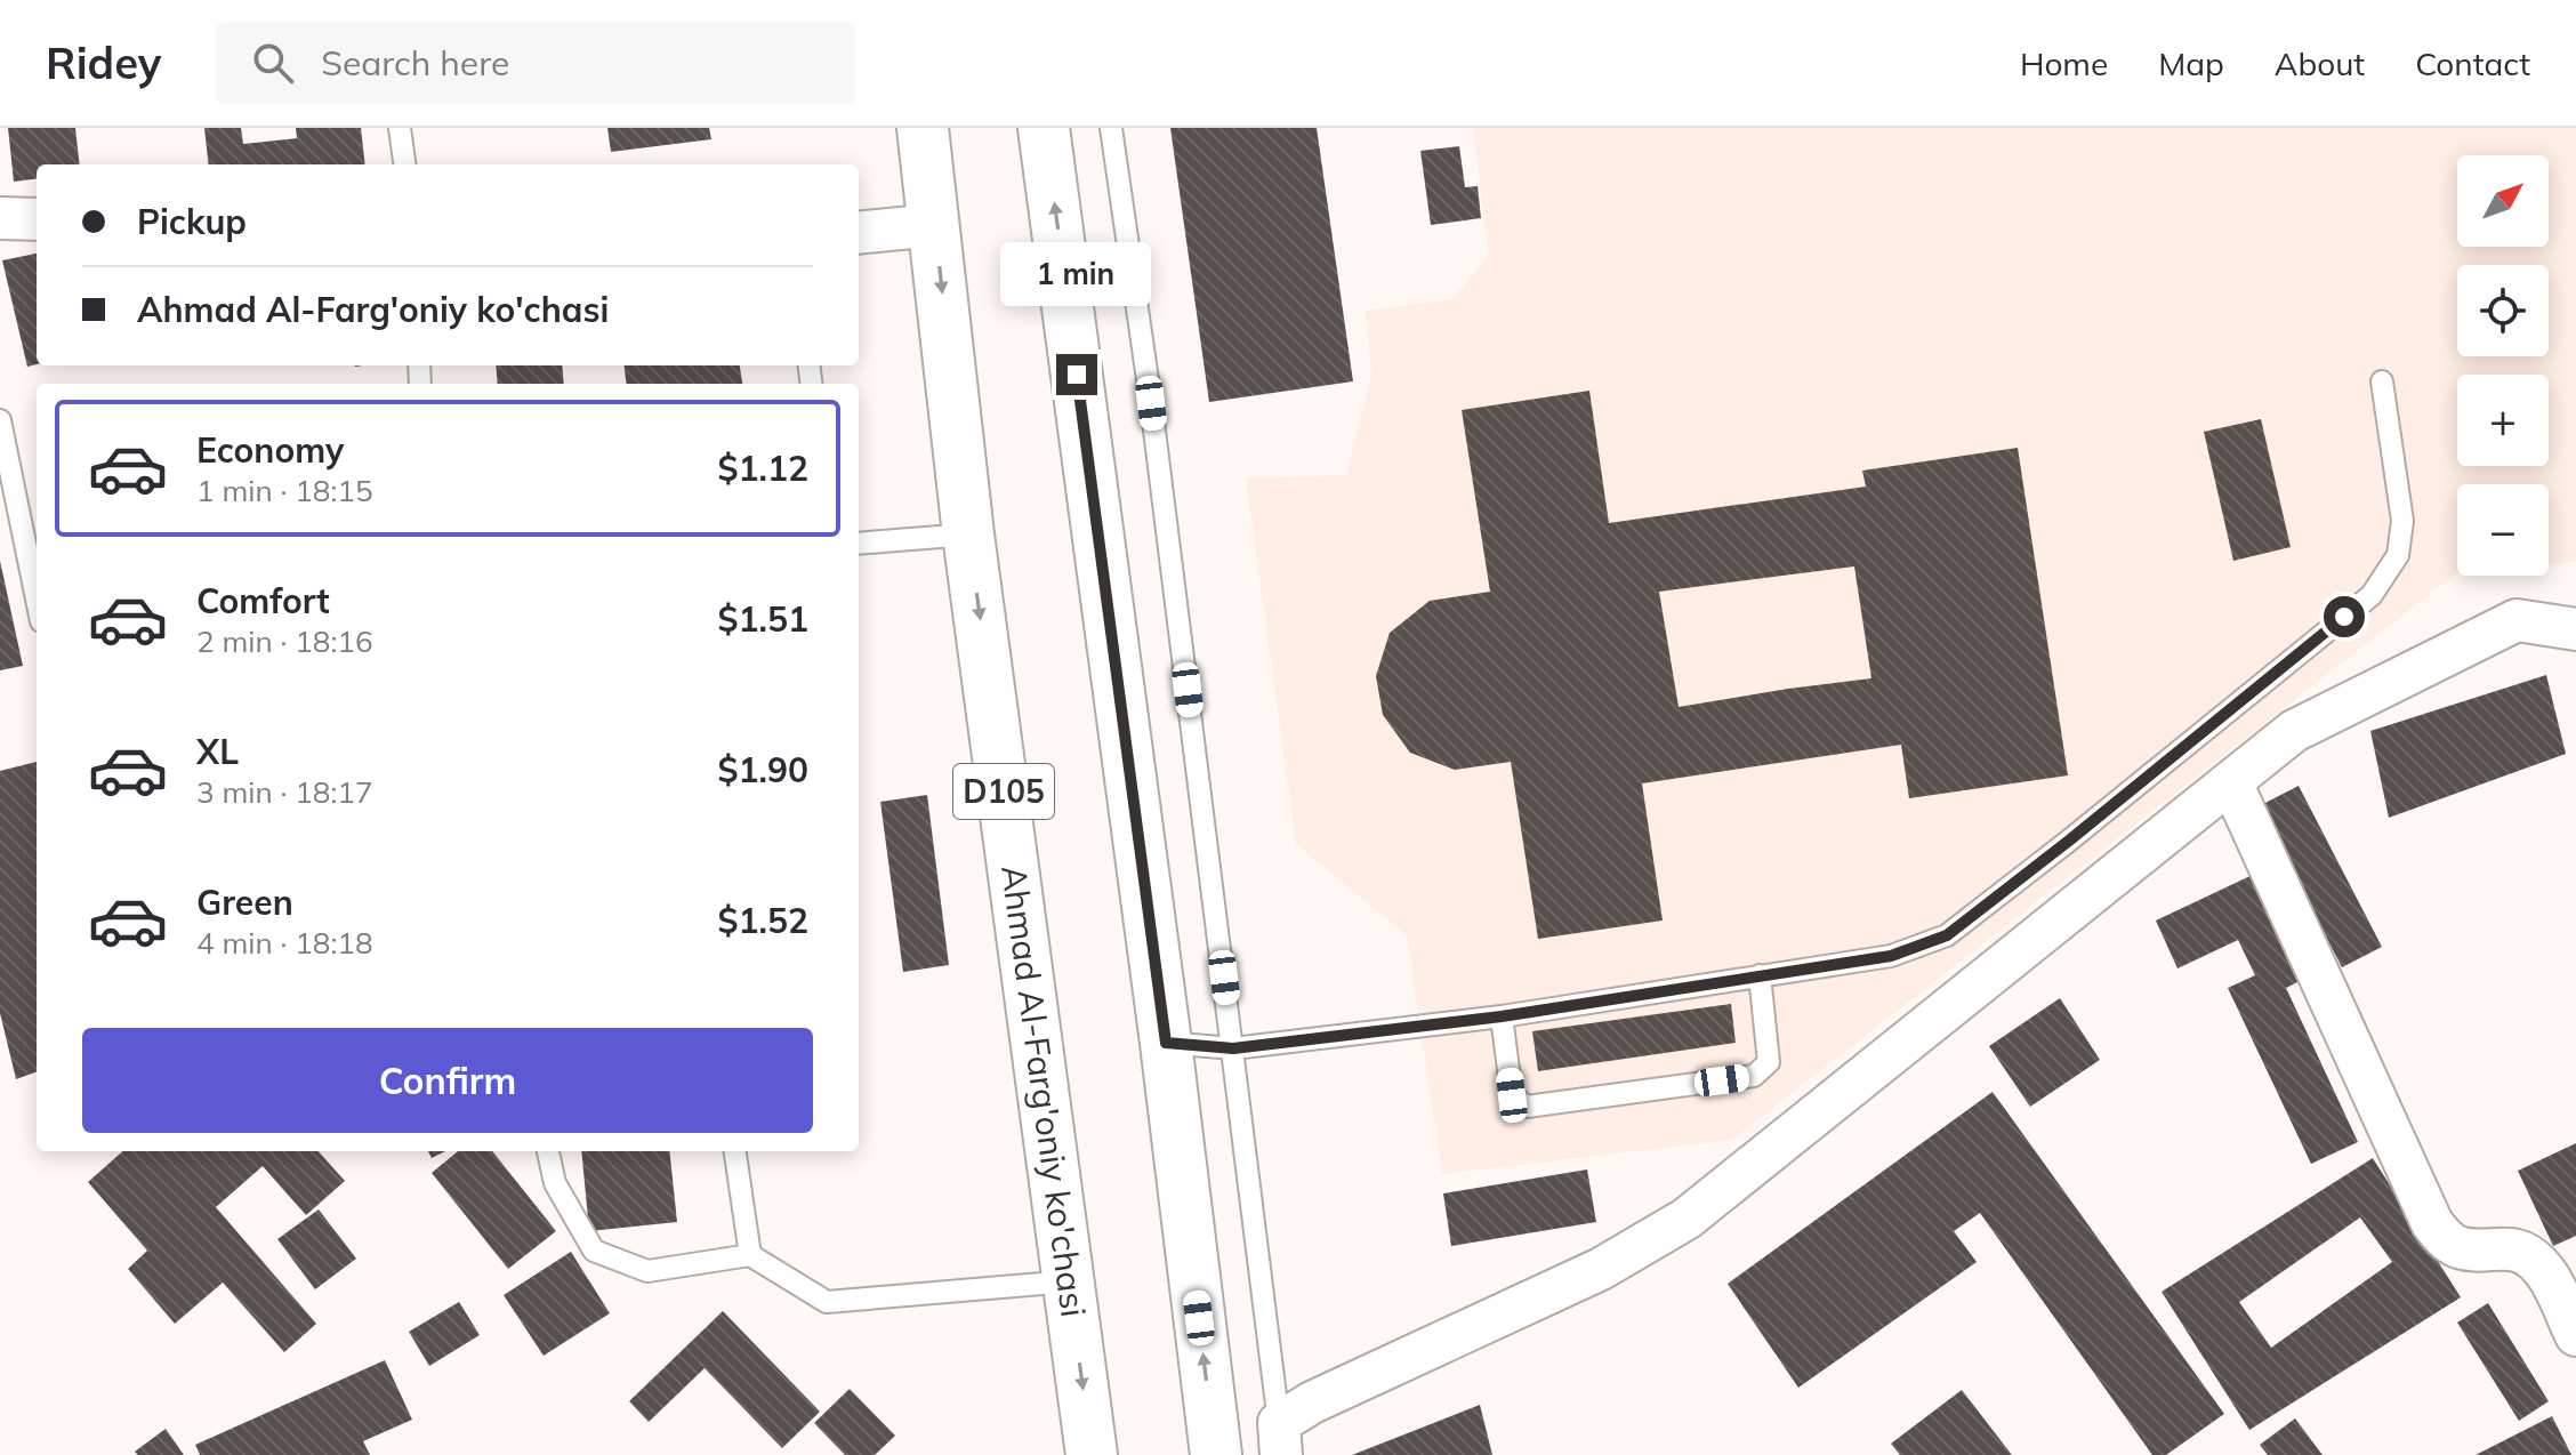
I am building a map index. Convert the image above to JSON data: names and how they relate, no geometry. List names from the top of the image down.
{
  "streets": {
    "highway": ["D105", "Ahmad Al-Farg'oniy ko'chasi"]
  },
  "north": "top right",
  "page": {
    "header": "Ridey",
    "search": "Search here",
    "nav": [
      "Home",
      "Map",
      "About",
      "Contact"
    ],
    "map_buttons": ["+", "−"],
    "banner": ["Pickup", "Ahmad Al-Farg'oniy ko'chasi"],
    "bubble": "1 min",
    "list": [
      {
        "name": "Economy",
        "note": "1 min · 18:15",
        "value": "$1.12"
      },
      {
        "name": "Comfort",
        "note": "2 min · 18:16",
        "value": "$1.51"
      },
      {
        "name": "XL",
        "note": "3 min · 18:17",
        "value": "$1.90"
      },
      {
        "name": "Green",
        "note": "4 min · 18:18",
        "value": "$1.52"
      }
    ],
    "buttons": "Confirm"
  }
}
